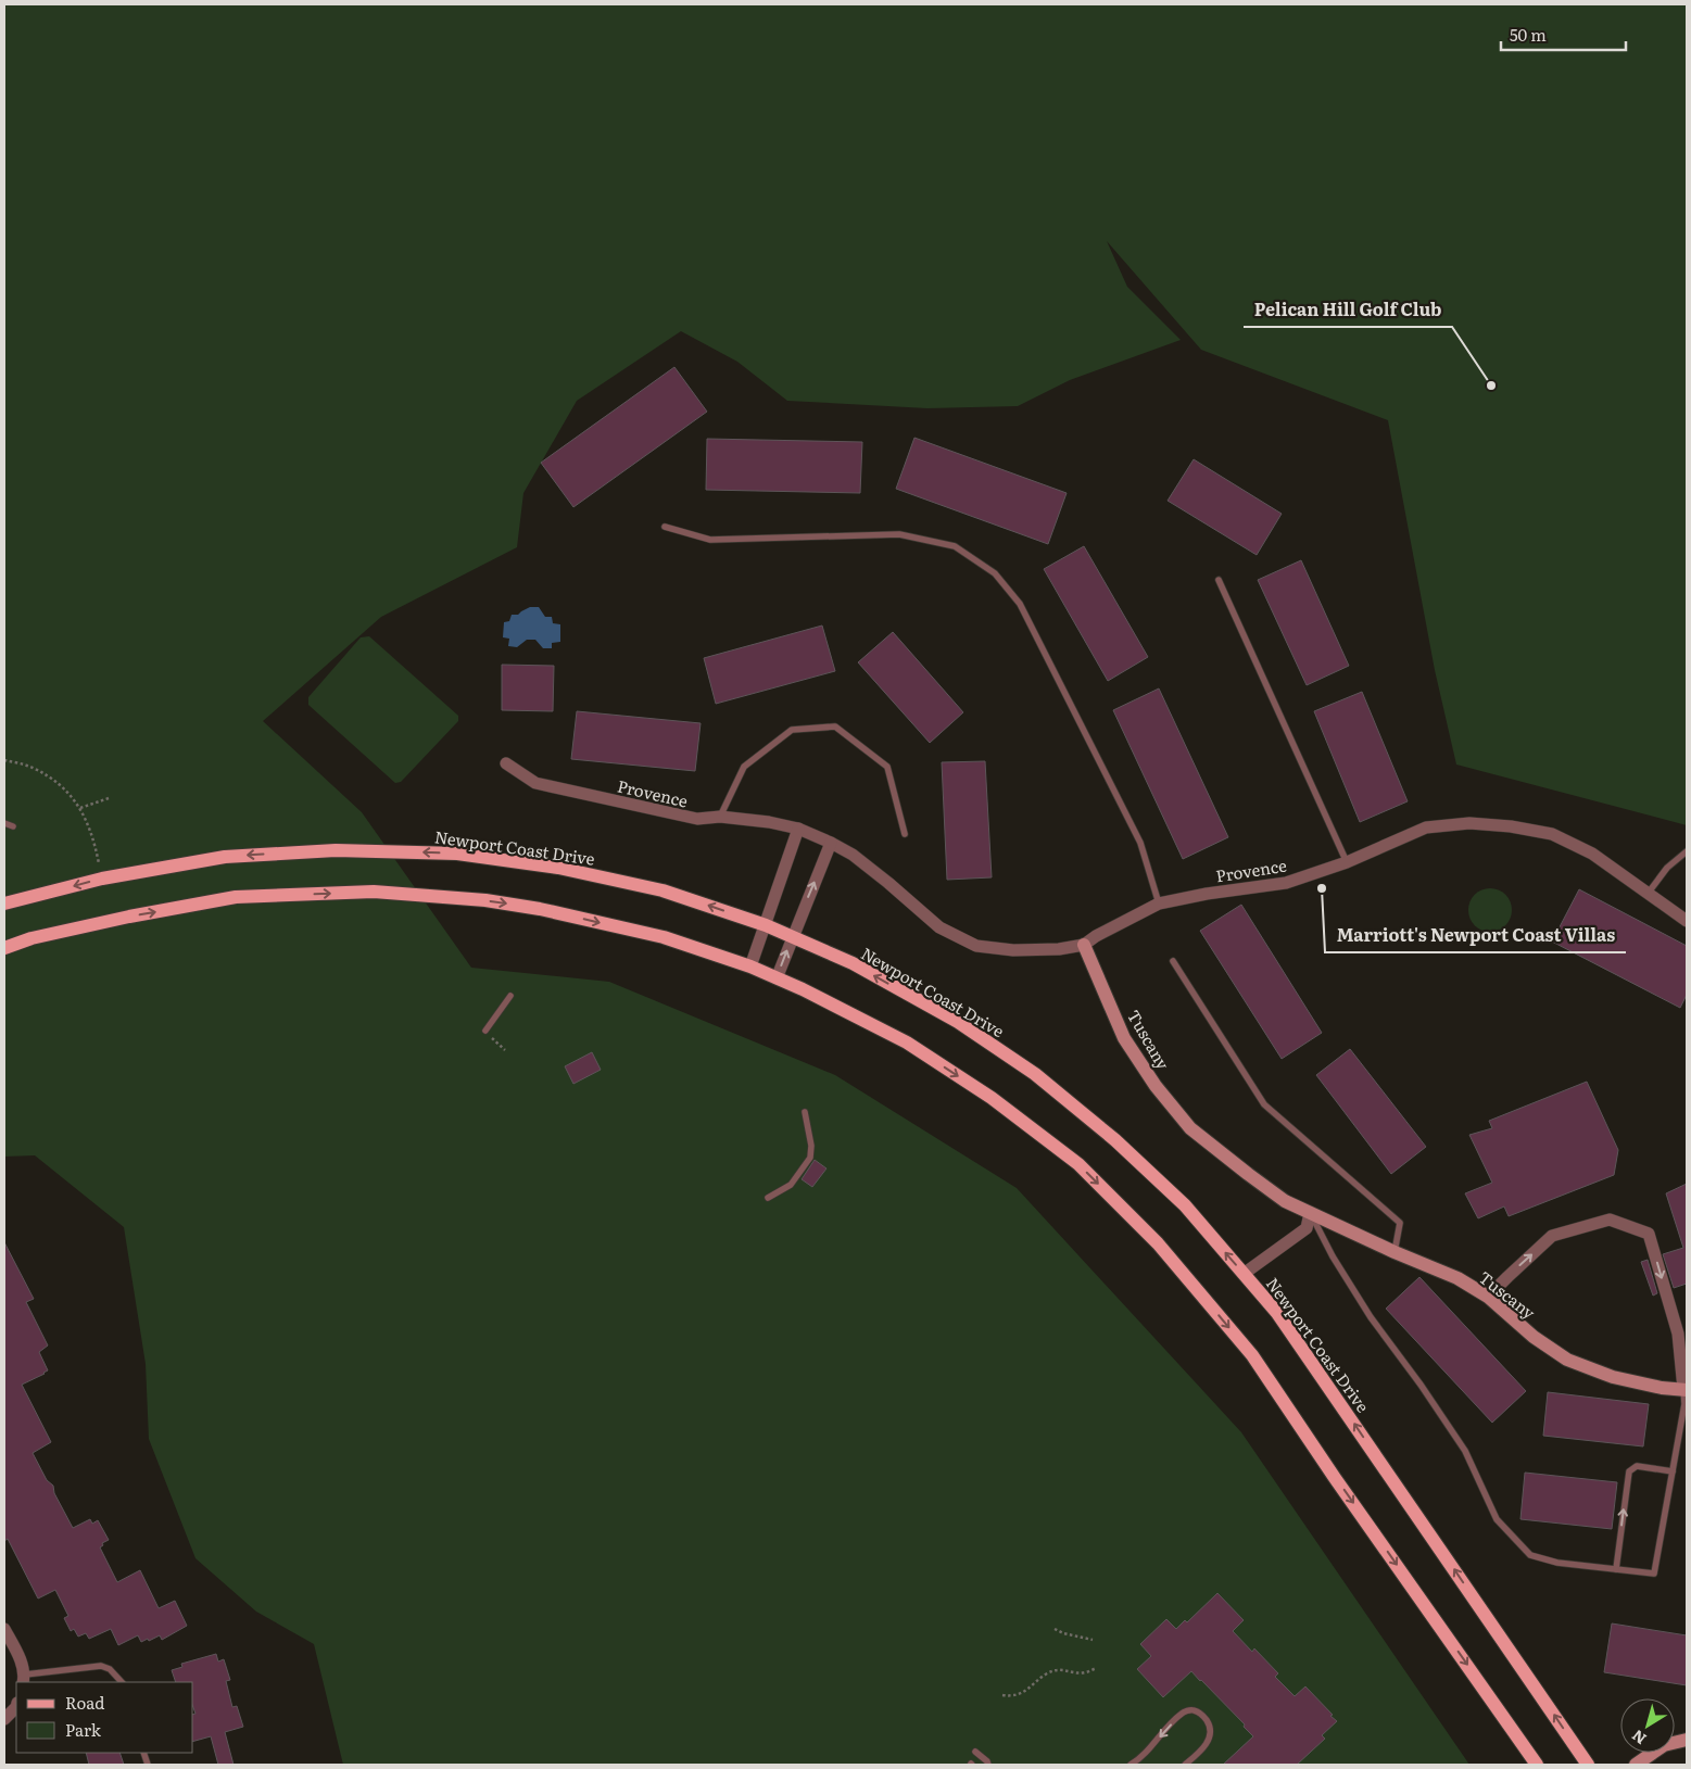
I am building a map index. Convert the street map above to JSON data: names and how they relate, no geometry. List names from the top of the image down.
{
  "streets": {
    "main road": ["Newport Coast Drive"],
    "street": ["Provence", "Tuscany"]
  },
  "crossings": [
    ["Provence", "Tuscany"]
  ],
  "places": ["Pelican Hill Golf Club", "Marriott's Newport Coast Villas"],
  "legend": ["Road", "Park"],
  "scale_bar": "50 m",
  "north": "bottom left"
}
